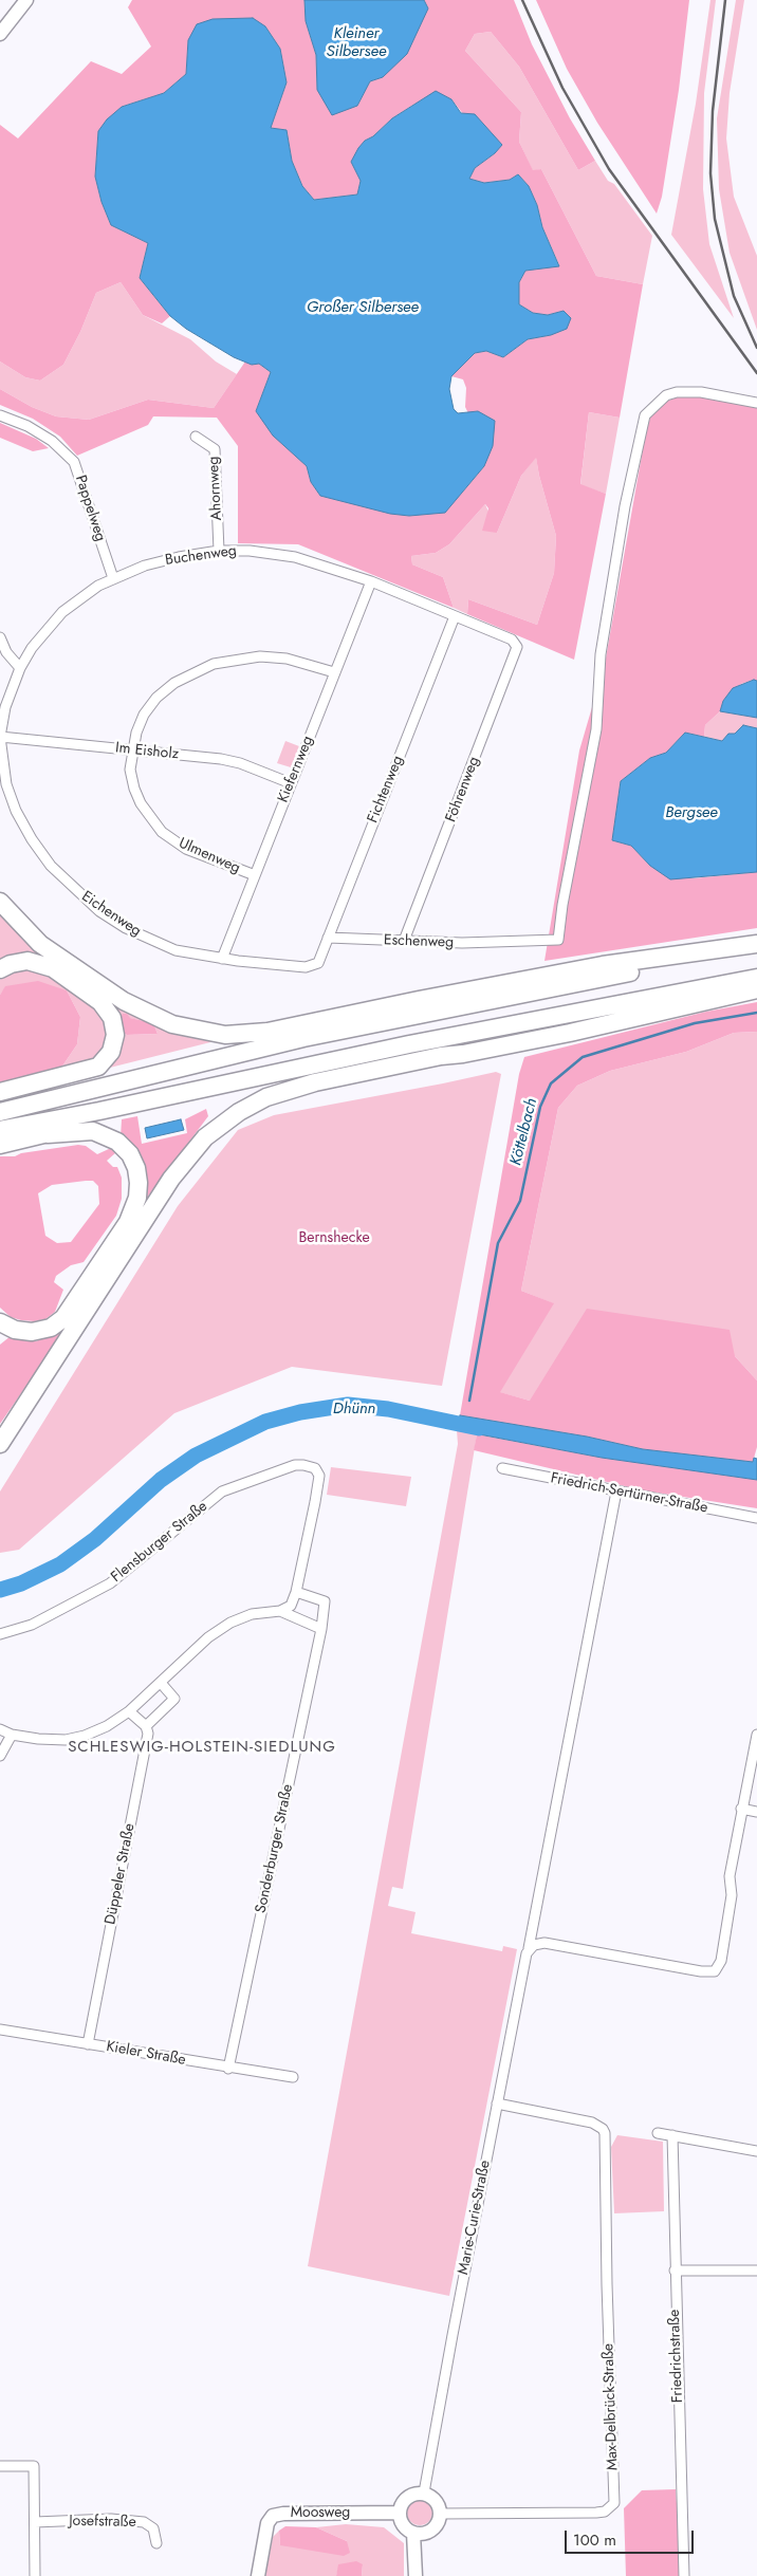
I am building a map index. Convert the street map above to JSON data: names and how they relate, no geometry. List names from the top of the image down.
{
  "streets": {
    "street": [
      "Ahornweg",
      "Pappelweg",
      "Buchenweg",
      "Im Eisholz",
      "Kiefernweg",
      "Fichtenweg",
      "Föhrenweg",
      "Ulmenweg",
      "Eichenweg",
      "Eschenweg",
      "Friedrich-Sertürner-Straße",
      "Flensburger Straße",
      "Sonderburger Straße",
      "Düppeler Straße",
      "Kieler Straße",
      "Marie-Curie-Straße",
      "Friedrichstraße",
      "Max-Delbrück-Straße",
      "Moosweg",
      "Josefstraße"
    ]
  },
  "crossings": [
    ["Ahornweg", "Buchenweg"],
    ["Pappelweg", "Buchenweg"],
    ["Buchenweg", "Im Eisholz"],
    ["Buchenweg", "Kiefernweg"],
    ["Buchenweg", "Fichtenweg"],
    ["Buchenweg", "Föhrenweg"],
    ["Buchenweg", "Eichenweg"],
    ["Im Eisholz", "Kiefernweg"],
    ["Im Eisholz", "Ulmenweg"],
    ["Im Eisholz", "Eichenweg"],
    ["Kiefernweg", "Ulmenweg"],
    ["Kiefernweg", "Eichenweg"],
    ["Fichtenweg", "Eichenweg"],
    ["Fichtenweg", "Eschenweg"],
    ["Föhrenweg", "Eschenweg"],
    ["Friedrich-Sertürner-Straße", "Marie-Curie-Straße"],
    ["Flensburger Straße", "Sonderburger Straße"],
    ["Sonderburger Straße", "Kieler Straße"],
    ["Düppeler Straße", "Kieler Straße"],
    ["Marie-Curie-Straße", "Max-Delbrück-Straße"],
    ["Marie-Curie-Straße", "Moosweg"],
    ["Max-Delbrück-Straße", "Moosweg"]
  ],
  "districts": ["SCHLESWIG-HOLSTEIN-SIEDLUNG"],
  "water": [
    "Kleiner Silbersee",
    "Großer Silbersee",
    "Bergsee",
    "Köttelbach",
    "Dhünn"
  ],
  "parks": ["Bernshecke"],
  "scale_bar": "100 m"
}
